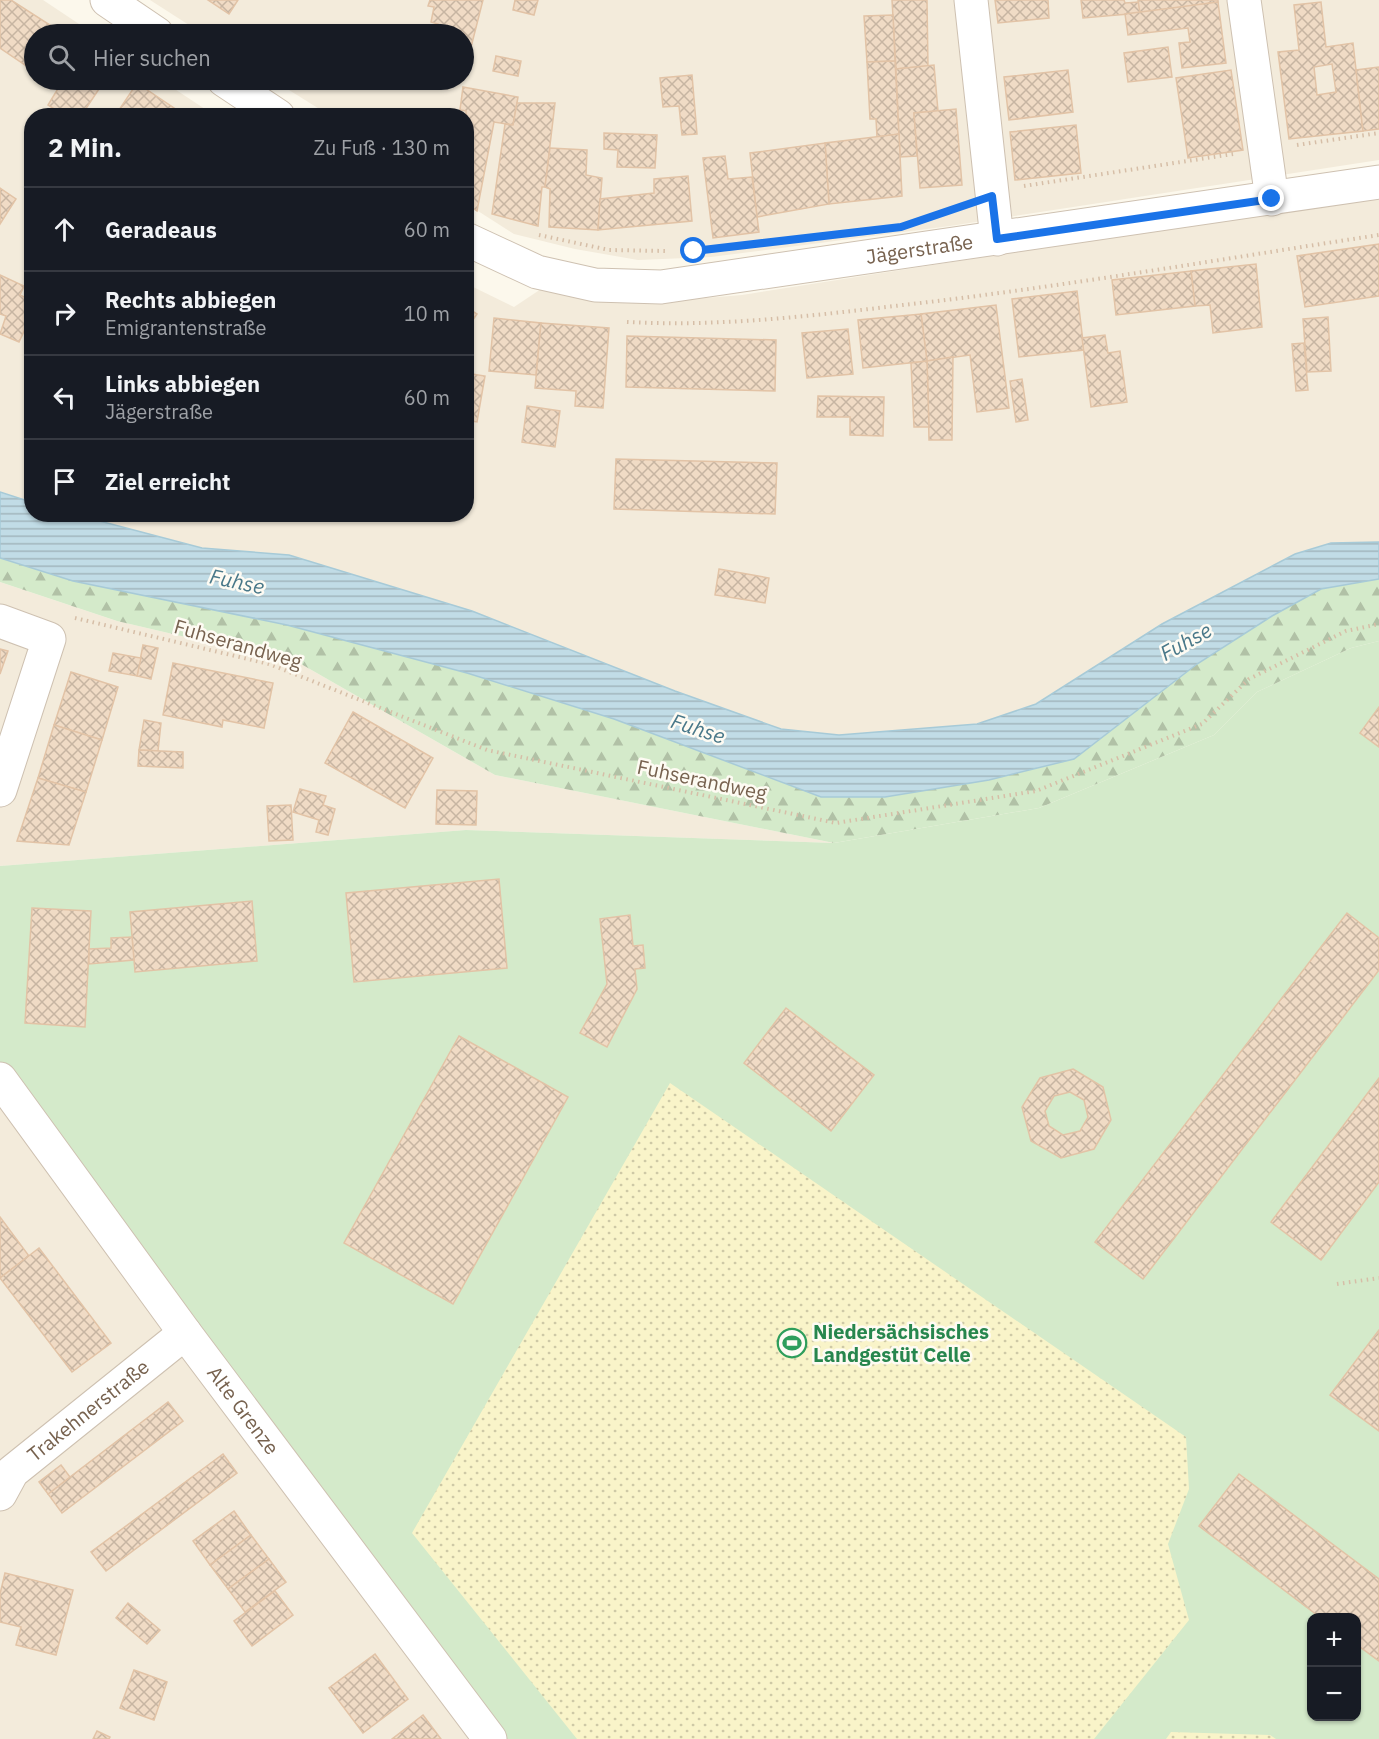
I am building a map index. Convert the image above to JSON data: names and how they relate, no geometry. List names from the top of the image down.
{
  "streets": {
    "street": ["Jägerstraße", "Trakehnerstraße", "Alte Grenze"],
    "path": ["Fuhserandweg"]
  },
  "crossings": [
    ["Trakehnerstraße", "Alte Grenze"]
  ],
  "water": ["Fuhse"],
  "places": {
    "sports": ["Niedersächsisches Landgestüt Celle"]
  },
  "page": {
    "search": "Hier suchen",
    "heading": ["2 Min.", "Zu Fuß · 130 m"],
    "list": [
      ["Geradeaus", "60 m"],
      ["Rechts abbiegen", "Emigrantenstraße", "10 m"],
      ["Links abbiegen", "Jägerstraße", "60 m"],
      "Ziel erreicht"
    ],
    "map_buttons": ["+", "−"]
  }
}
